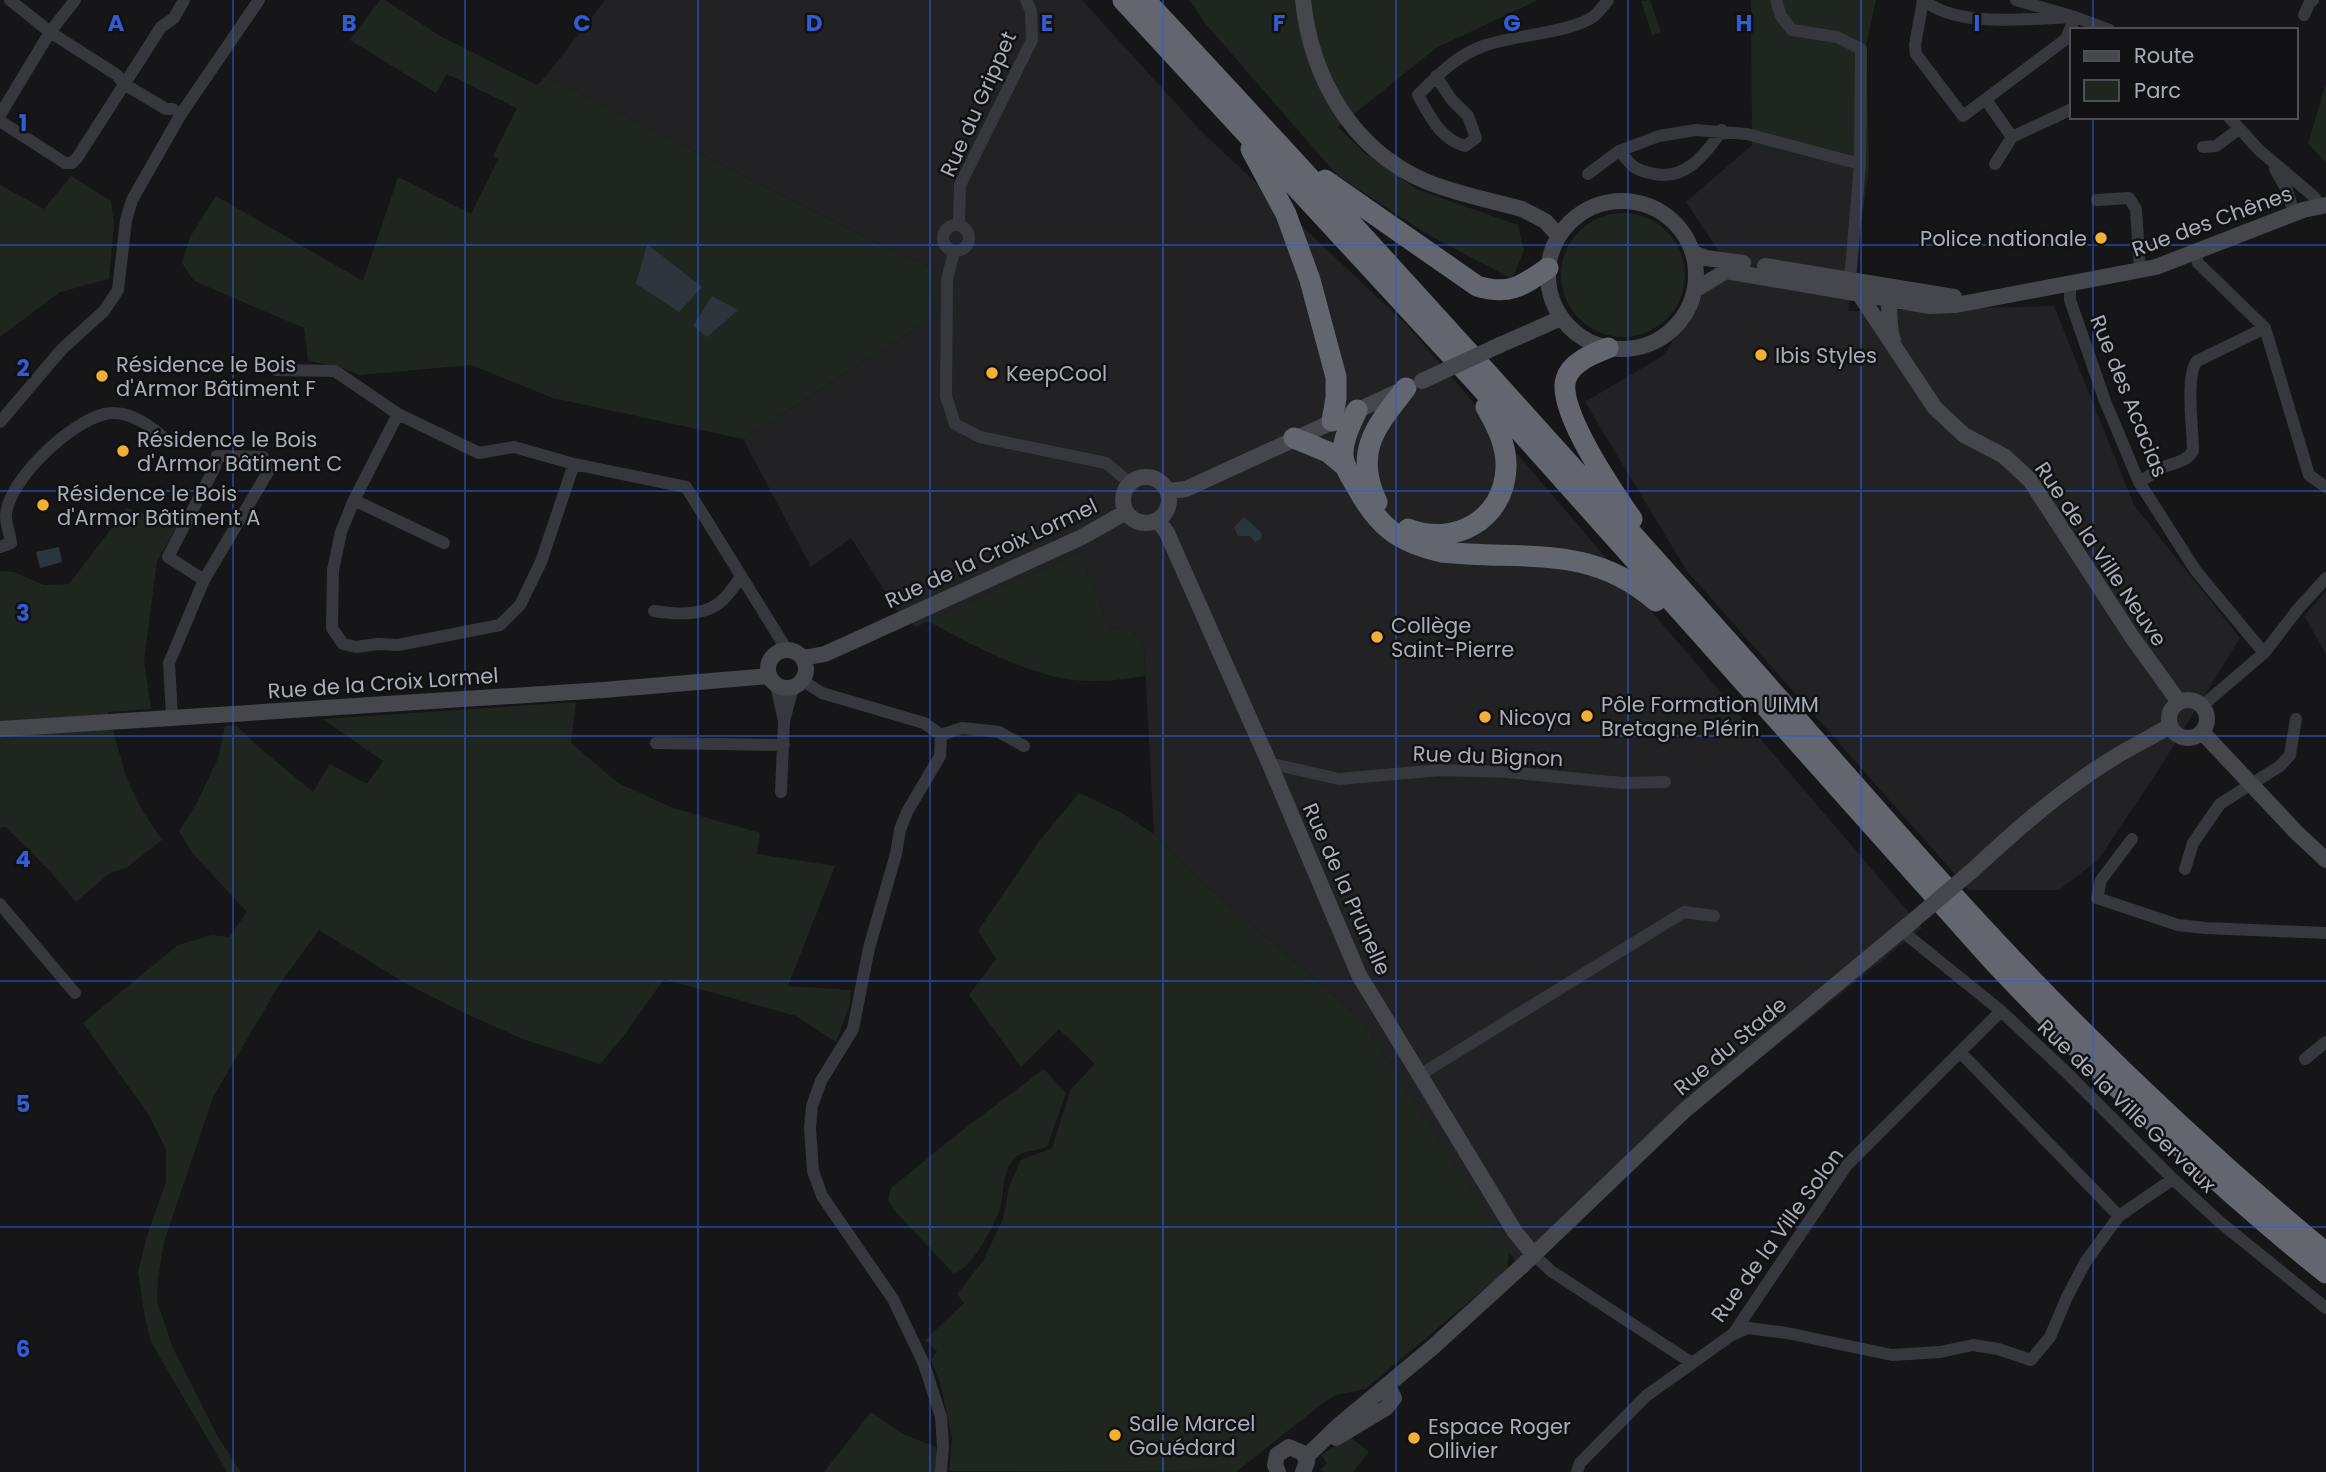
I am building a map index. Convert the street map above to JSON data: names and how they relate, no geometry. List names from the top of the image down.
{
  "streets": {
    "street": [
      "Rue du Grippet",
      "Rue des Chênes",
      "Rue des Acacias",
      "Rue de la Croix Lormel",
      "Rue de la Ville Neuve",
      "Rue du Bignon",
      "Rue de la Prunelle",
      "Rue du Stade",
      "Rue de la Ville Gervaux",
      "Rue de la Ville Solon"
    ]
  },
  "crossings": [
    ["Rue du Grippet", "Rue de la Croix Lormel"],
    ["Rue du Grippet", "Rue de la Prunelle"],
    ["Rue des Chênes", "Rue des Acacias"],
    ["Rue des Chênes", "Rue de la Ville Neuve"],
    ["Rue de la Croix Lormel", "Rue de la Prunelle"],
    ["Rue de la Ville Neuve", "Rue du Stade"],
    ["Rue du Bignon", "Rue de la Prunelle"],
    ["Rue de la Prunelle", "Rue du Stade"],
    ["Rue du Stade", "Rue de la Ville Gervaux"],
    ["Rue de la Ville Gervaux", "Rue de la Ville Solon"]
  ],
  "places": [
    "Police nationale",
    "Ibis Styles",
    "KeepCool",
    "Résidence le Bois d'Armor Bâtiment F",
    "Résidence le Bois d'Armor Bâtiment C",
    "Résidence le Bois d'Armor Bâtiment A",
    "Collège Saint-Pierre",
    "Pôle Formation UIMM Bretagne Plérin",
    "Nicoya",
    "Salle Marcel Gouédard",
    "Espace Roger Ollivier"
  ],
  "legend": ["Route", "Parc"],
  "grid": {
    "columns": [
      "A",
      "B",
      "C",
      "D",
      "E",
      "F",
      "G",
      "H",
      "I"
    ],
    "rows": [
      "1",
      "2",
      "3",
      "4",
      "5",
      "6"
    ]
  }
}
